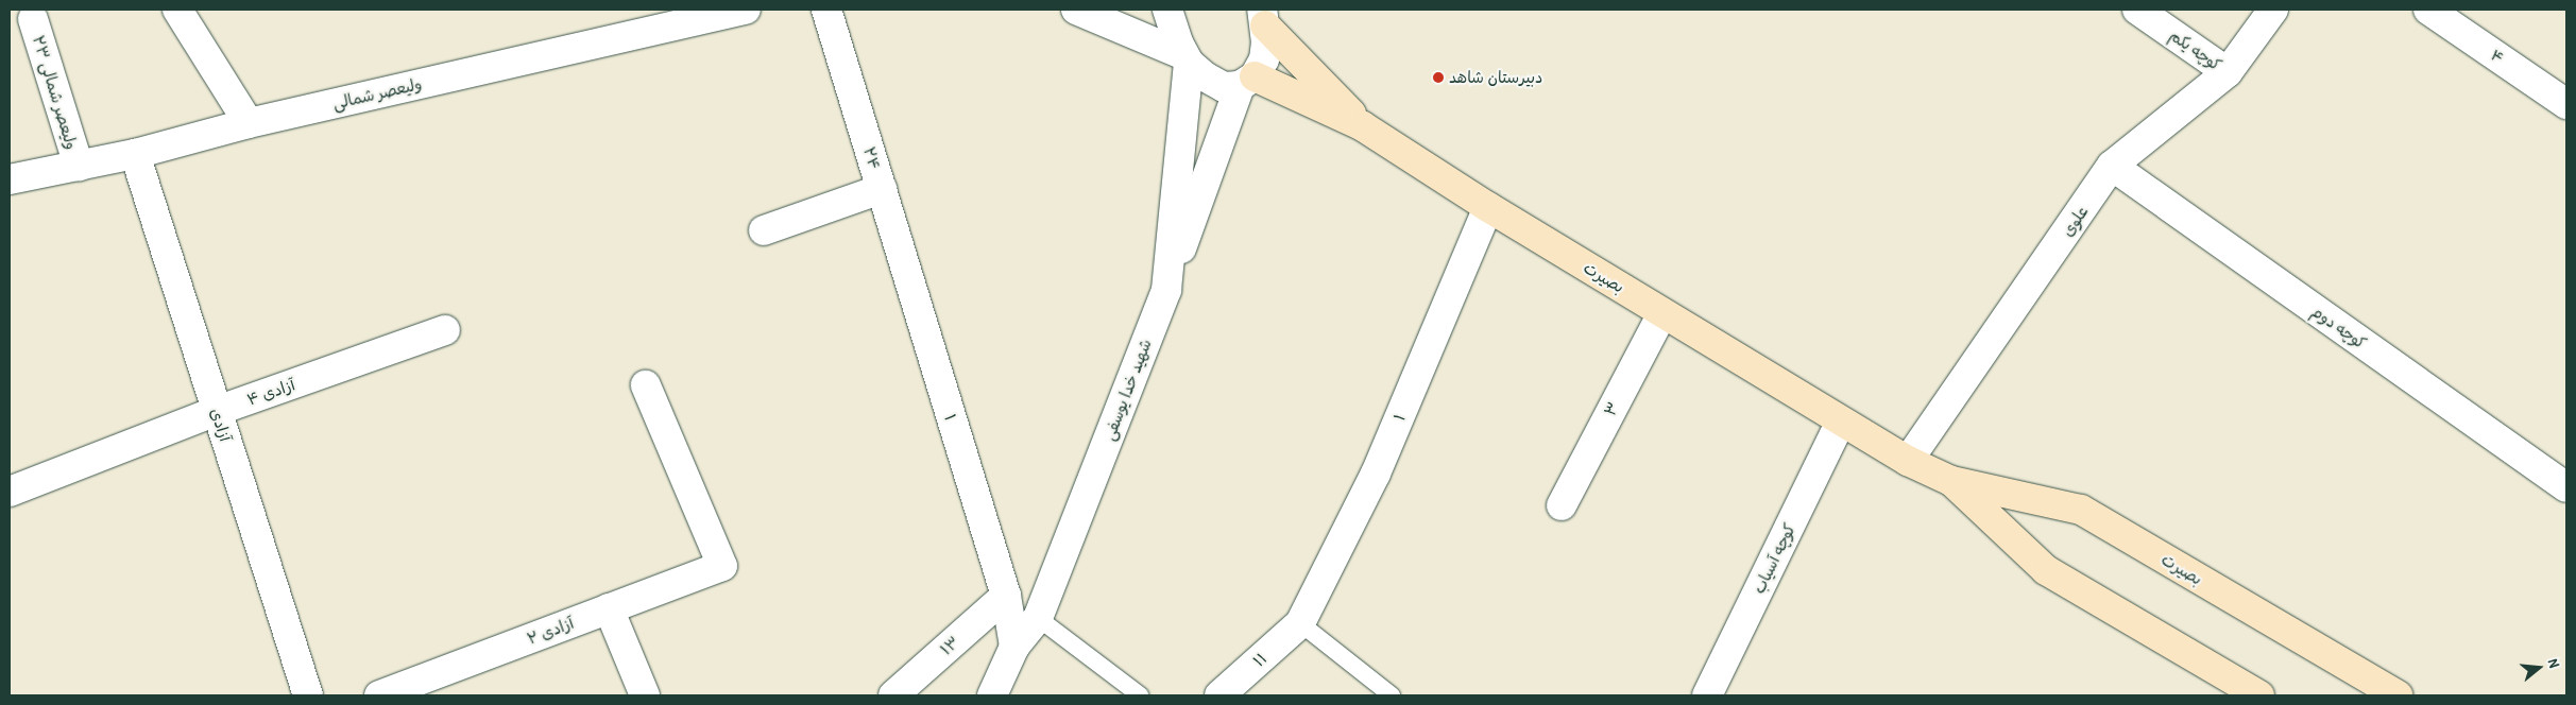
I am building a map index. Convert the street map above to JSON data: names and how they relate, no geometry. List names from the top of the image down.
{
  "streets": {
    "main road": ["بصیرت"],
    "street": [
      "کوچه یکم",
      "۴",
      "ولیعصر شمالی ۲۳",
      "ولیعصر شمالی",
      "۲۴",
      "علوی",
      "کوچه دوم",
      "شهید خدا یوسفی",
      "آزادی ۴",
      "۳",
      "۱",
      "آزادی",
      "کوچه آسیاب",
      "آزادی ۲",
      "۱۳",
      "۱۱"
    ]
  },
  "crossings": [
    ["کوچه یکم", "علوی"],
    ["ولیعصر شمالی ۲۳", "ولیعصر شمالی"],
    ["ولیعصر شمالی", "آزادی"],
    ["۲۴", "۱"],
    ["علوی", "بصیرت"],
    ["علوی", "کوچه دوم"],
    ["بصیرت", "۳"],
    ["بصیرت", "۱"],
    ["بصیرت", "کوچه آسیاب"],
    ["شهید خدا یوسفی", "۱"],
    ["آزادی ۴", "آزادی"],
    ["۱", "۱۳"],
    ["۱", "۱۱"]
  ],
  "places": ["دبیرستان شاهد"],
  "north": "right"
}
